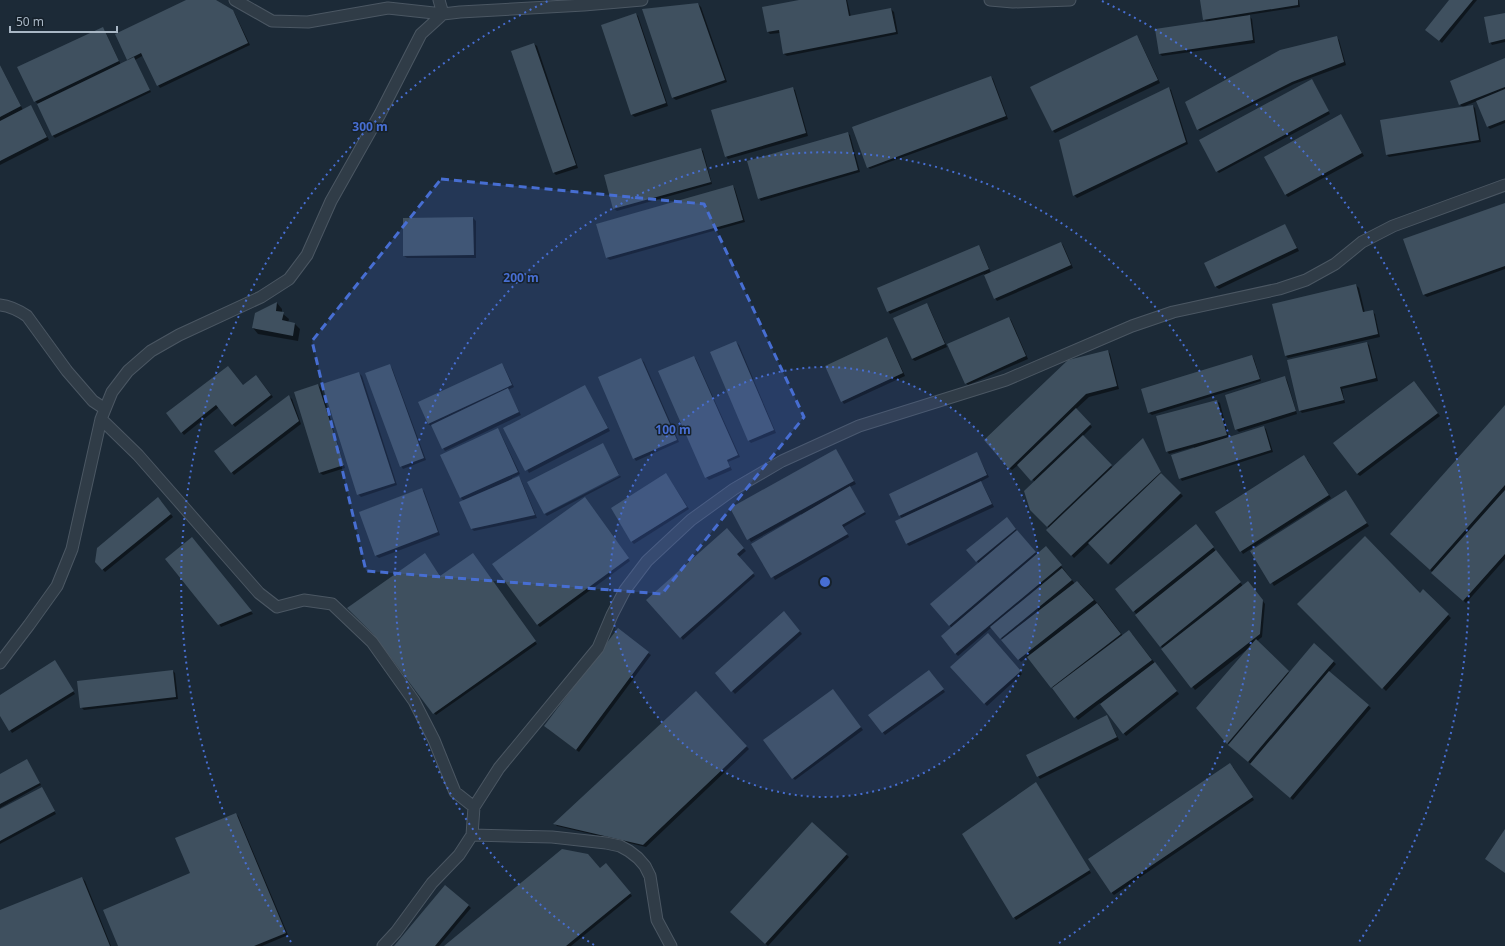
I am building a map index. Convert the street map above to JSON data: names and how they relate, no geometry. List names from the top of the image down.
{
  "scale_bar": "50 m",
  "rings": ["300 m", "200 m", "100 m"]
}
